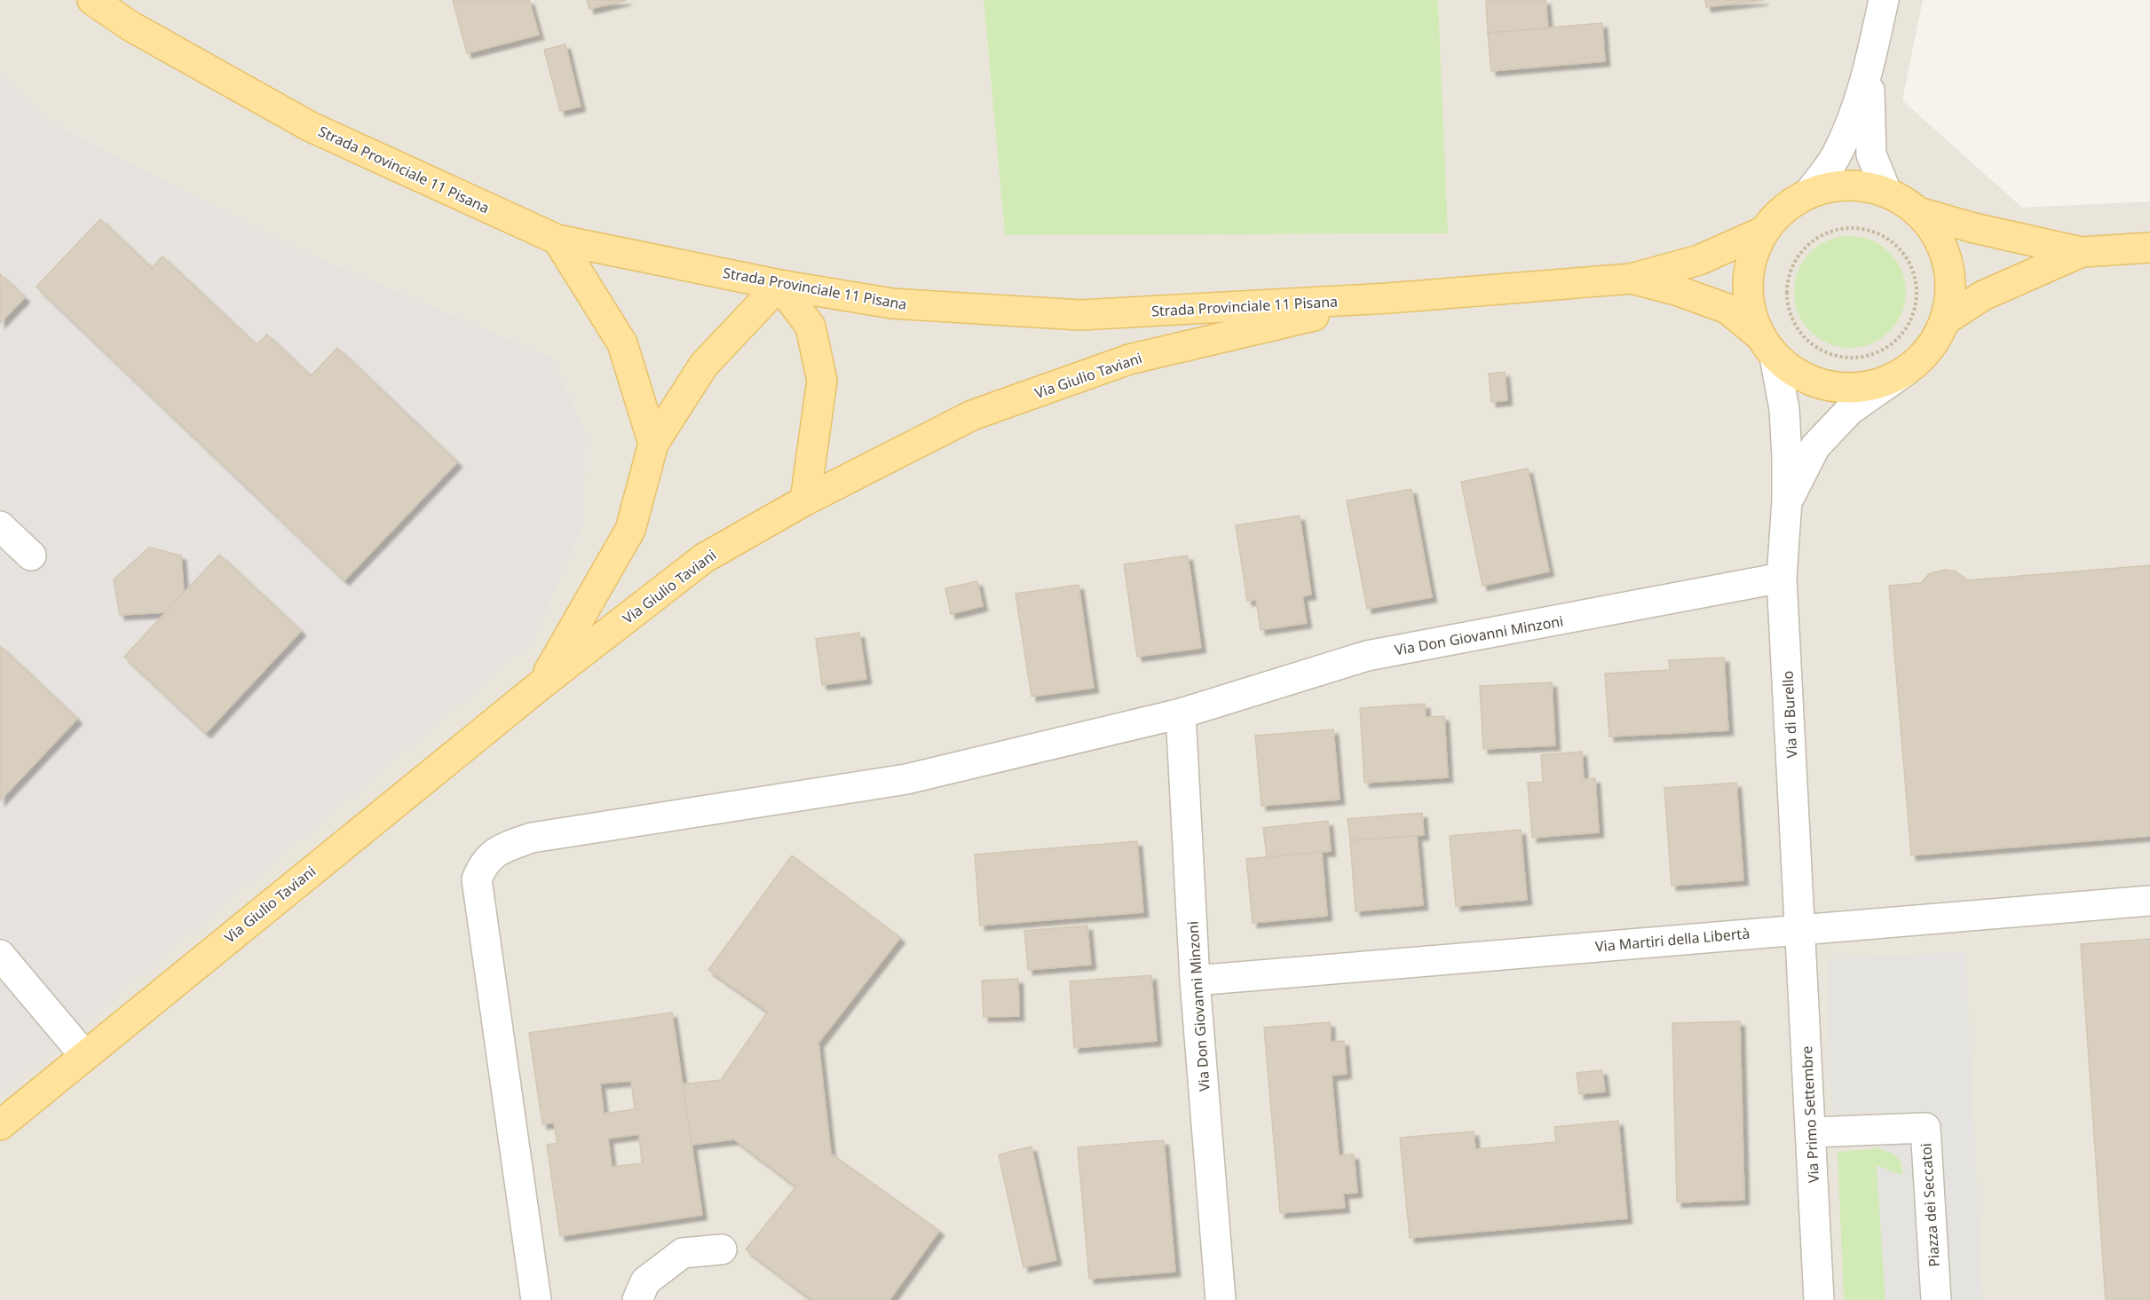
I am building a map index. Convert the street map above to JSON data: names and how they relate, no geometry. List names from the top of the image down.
{
  "streets": {
    "main road": ["Strada Provinciale 11 Pisana", "Via Giulio Taviani"],
    "street": [
      "Via Don Giovanni Minzoni",
      "Via di Burello",
      "Via Martiri della Libertà",
      "Via Primo Settembre",
      "Piazza dei Seccatoi"
    ]
  },
  "crossings": [
    ["Strada Provinciale 11 Pisana", "Via Giulio Taviani"],
    ["Strada Provinciale 11 Pisana", "Via di Burello"],
    ["Via Don Giovanni Minzoni", "Via di Burello"],
    ["Via Don Giovanni Minzoni", "Via Martiri della Libertà"],
    ["Via di Burello", "Via Martiri della Libertà"],
    ["Via di Burello", "Via Primo Settembre"],
    ["Via Martiri della Libertà", "Via Primo Settembre"],
    ["Via Primo Settembre", "Piazza dei Seccatoi"]
  ]
}
